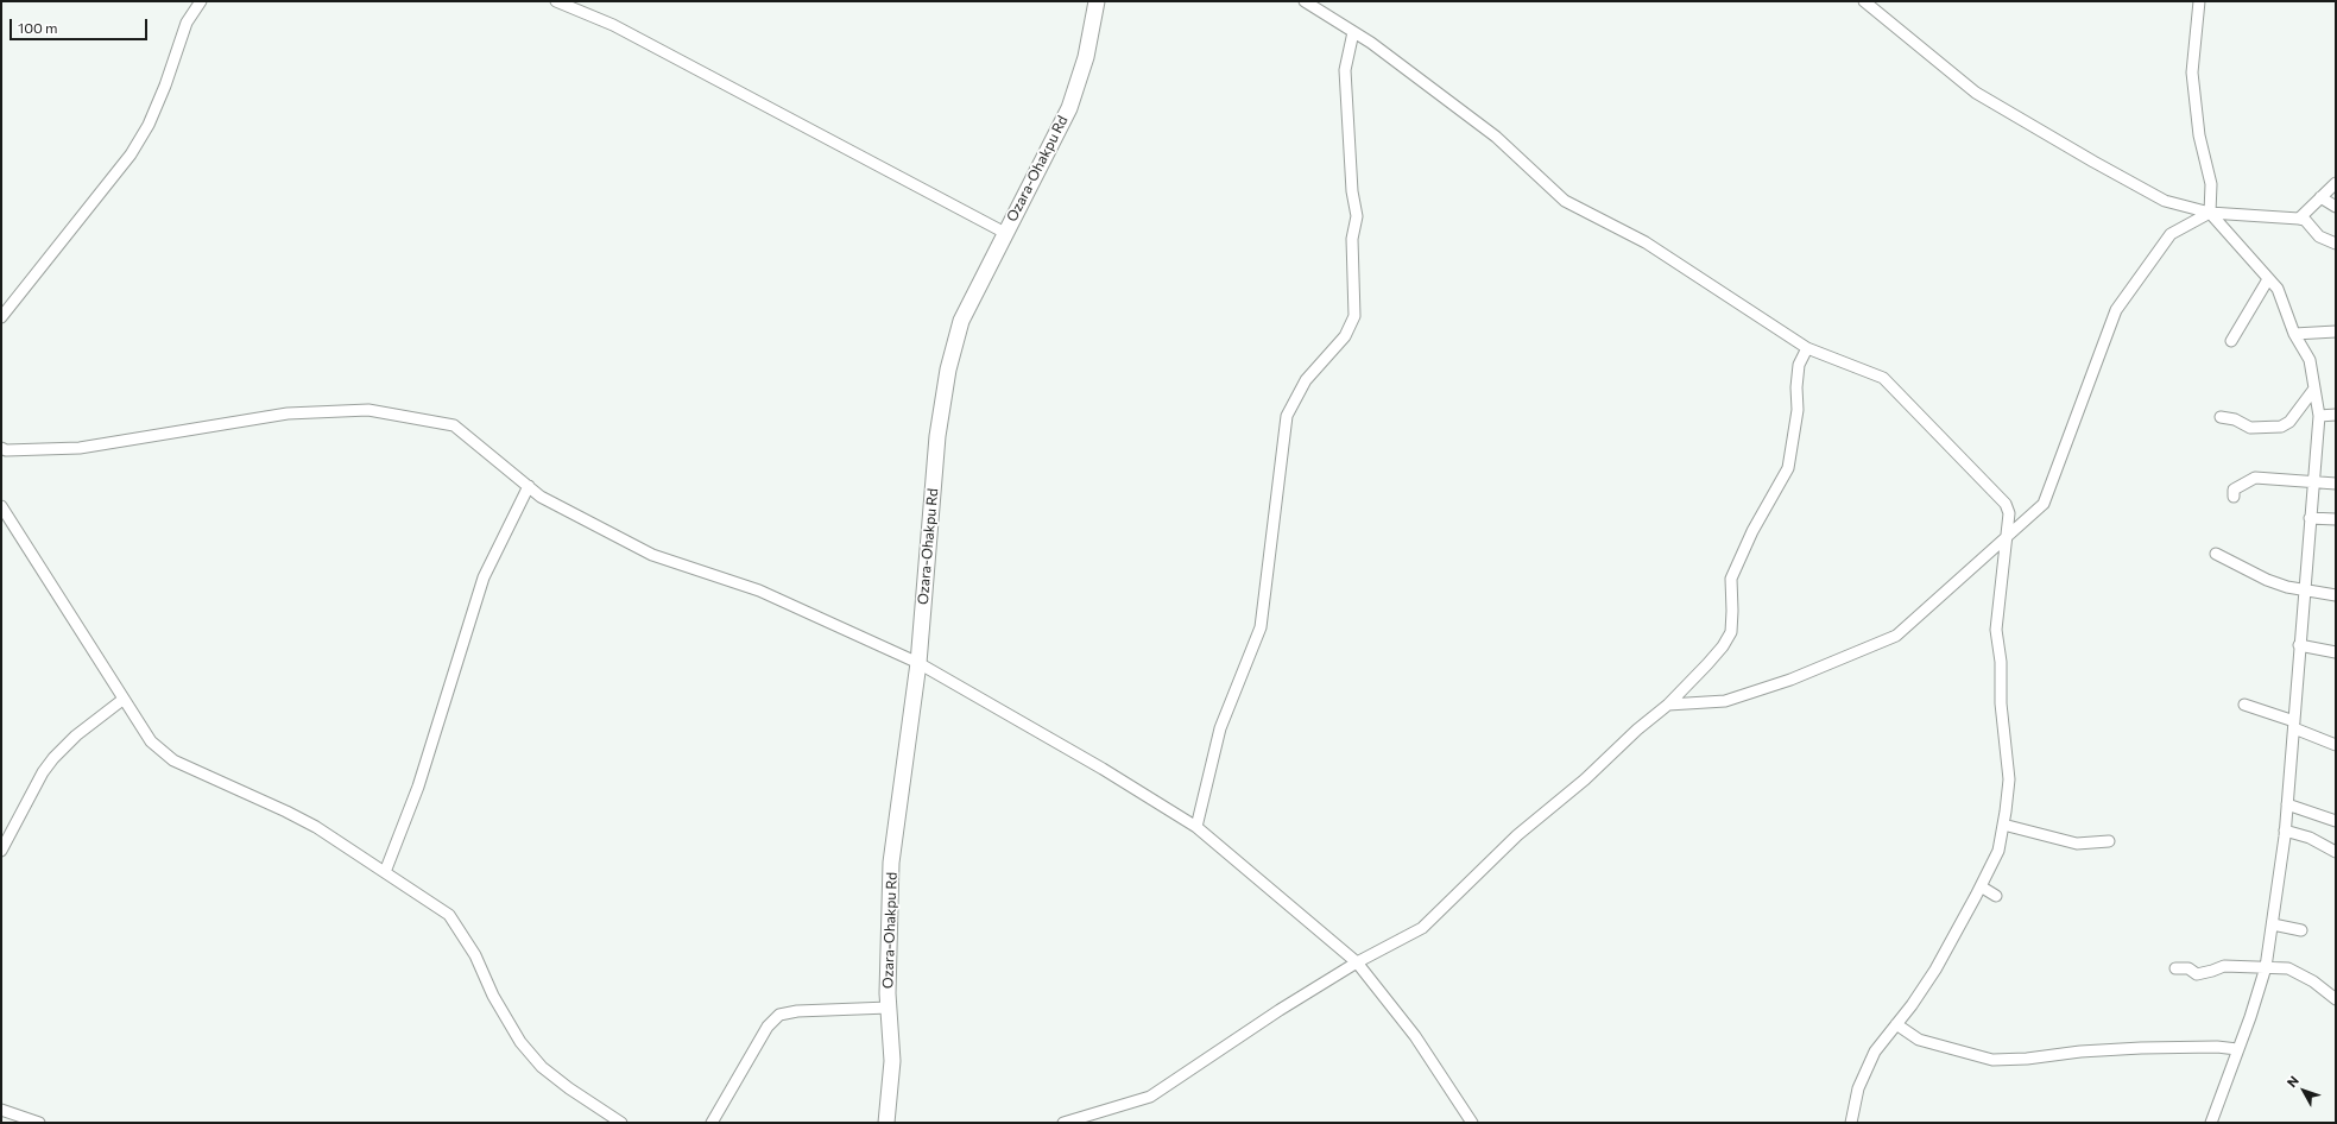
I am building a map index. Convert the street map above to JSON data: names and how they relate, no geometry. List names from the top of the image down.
{
  "streets": {
    "main road": ["Ozara-Ohakpu Rd"]
  },
  "scale_bar": "100 m",
  "north": "top left"
}
